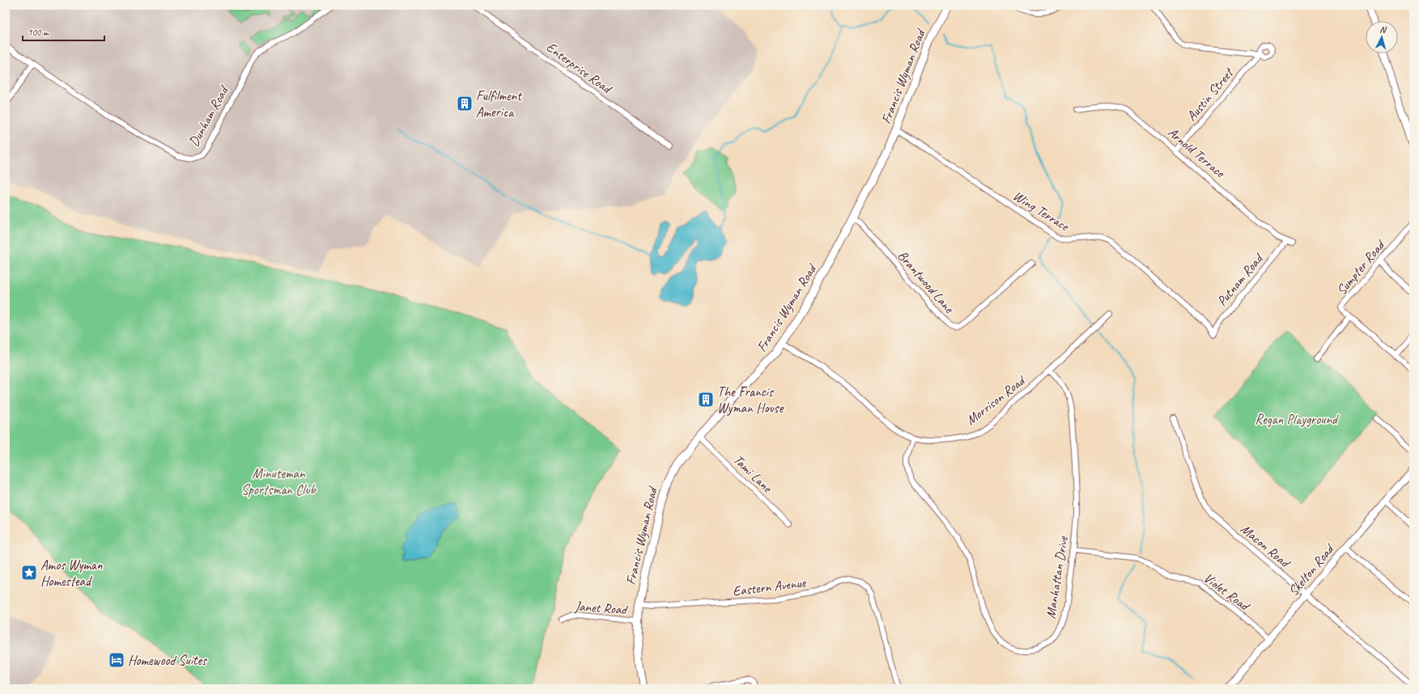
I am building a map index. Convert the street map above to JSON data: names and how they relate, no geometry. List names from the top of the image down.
{
  "streets": {
    "main road": ["Francis Wyman Road"],
    "street": [
      "Enterprise Road",
      "Austin Street",
      "Dunham Road",
      "Arnold Terrace",
      "Wing Terrace",
      "Sumpter Road",
      "Putnam Road",
      "Brantwood Lane",
      "Morrison Road",
      "Tami Lane",
      "Macon Road",
      "Skelton Road",
      "Manhattan Drive",
      "Eastern Avenue",
      "Violet Road",
      "Janet Road"
    ]
  },
  "crossings": [
    ["Francis Wyman Road", "Wing Terrace"],
    ["Francis Wyman Road", "Brantwood Lane"],
    ["Francis Wyman Road", "Morrison Road"],
    ["Francis Wyman Road", "Tami Lane"],
    ["Francis Wyman Road", "Eastern Avenue"],
    ["Francis Wyman Road", "Janet Road"],
    ["Austin Street", "Arnold Terrace"],
    ["Arnold Terrace", "Putnam Road"],
    ["Wing Terrace", "Putnam Road"],
    ["Morrison Road", "Manhattan Drive"],
    ["Macon Road", "Skelton Road"],
    ["Skelton Road", "Violet Road"],
    ["Manhattan Drive", "Violet Road"]
  ],
  "parks": ["Regan Playground", "Minuteman Sportsman Club"],
  "places": {
    "building": ["Fulfilment America", "The Francis Wyman House"],
    "place": ["Amos Wyman Homestead"],
    "hotel": ["Homewood Suites"]
  },
  "scale_bar": "100 m",
  "north": "top"
}
